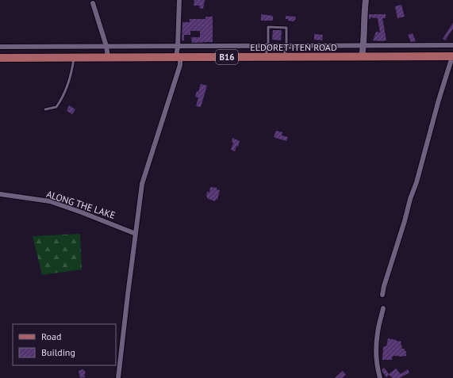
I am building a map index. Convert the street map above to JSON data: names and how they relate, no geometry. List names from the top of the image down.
{
  "streets": {
    "main road": ["ELDORET-ITEN ROAD", "B16"],
    "street": ["ALONG THE LAKE"]
  },
  "legend": ["Road", "Building"]
}
